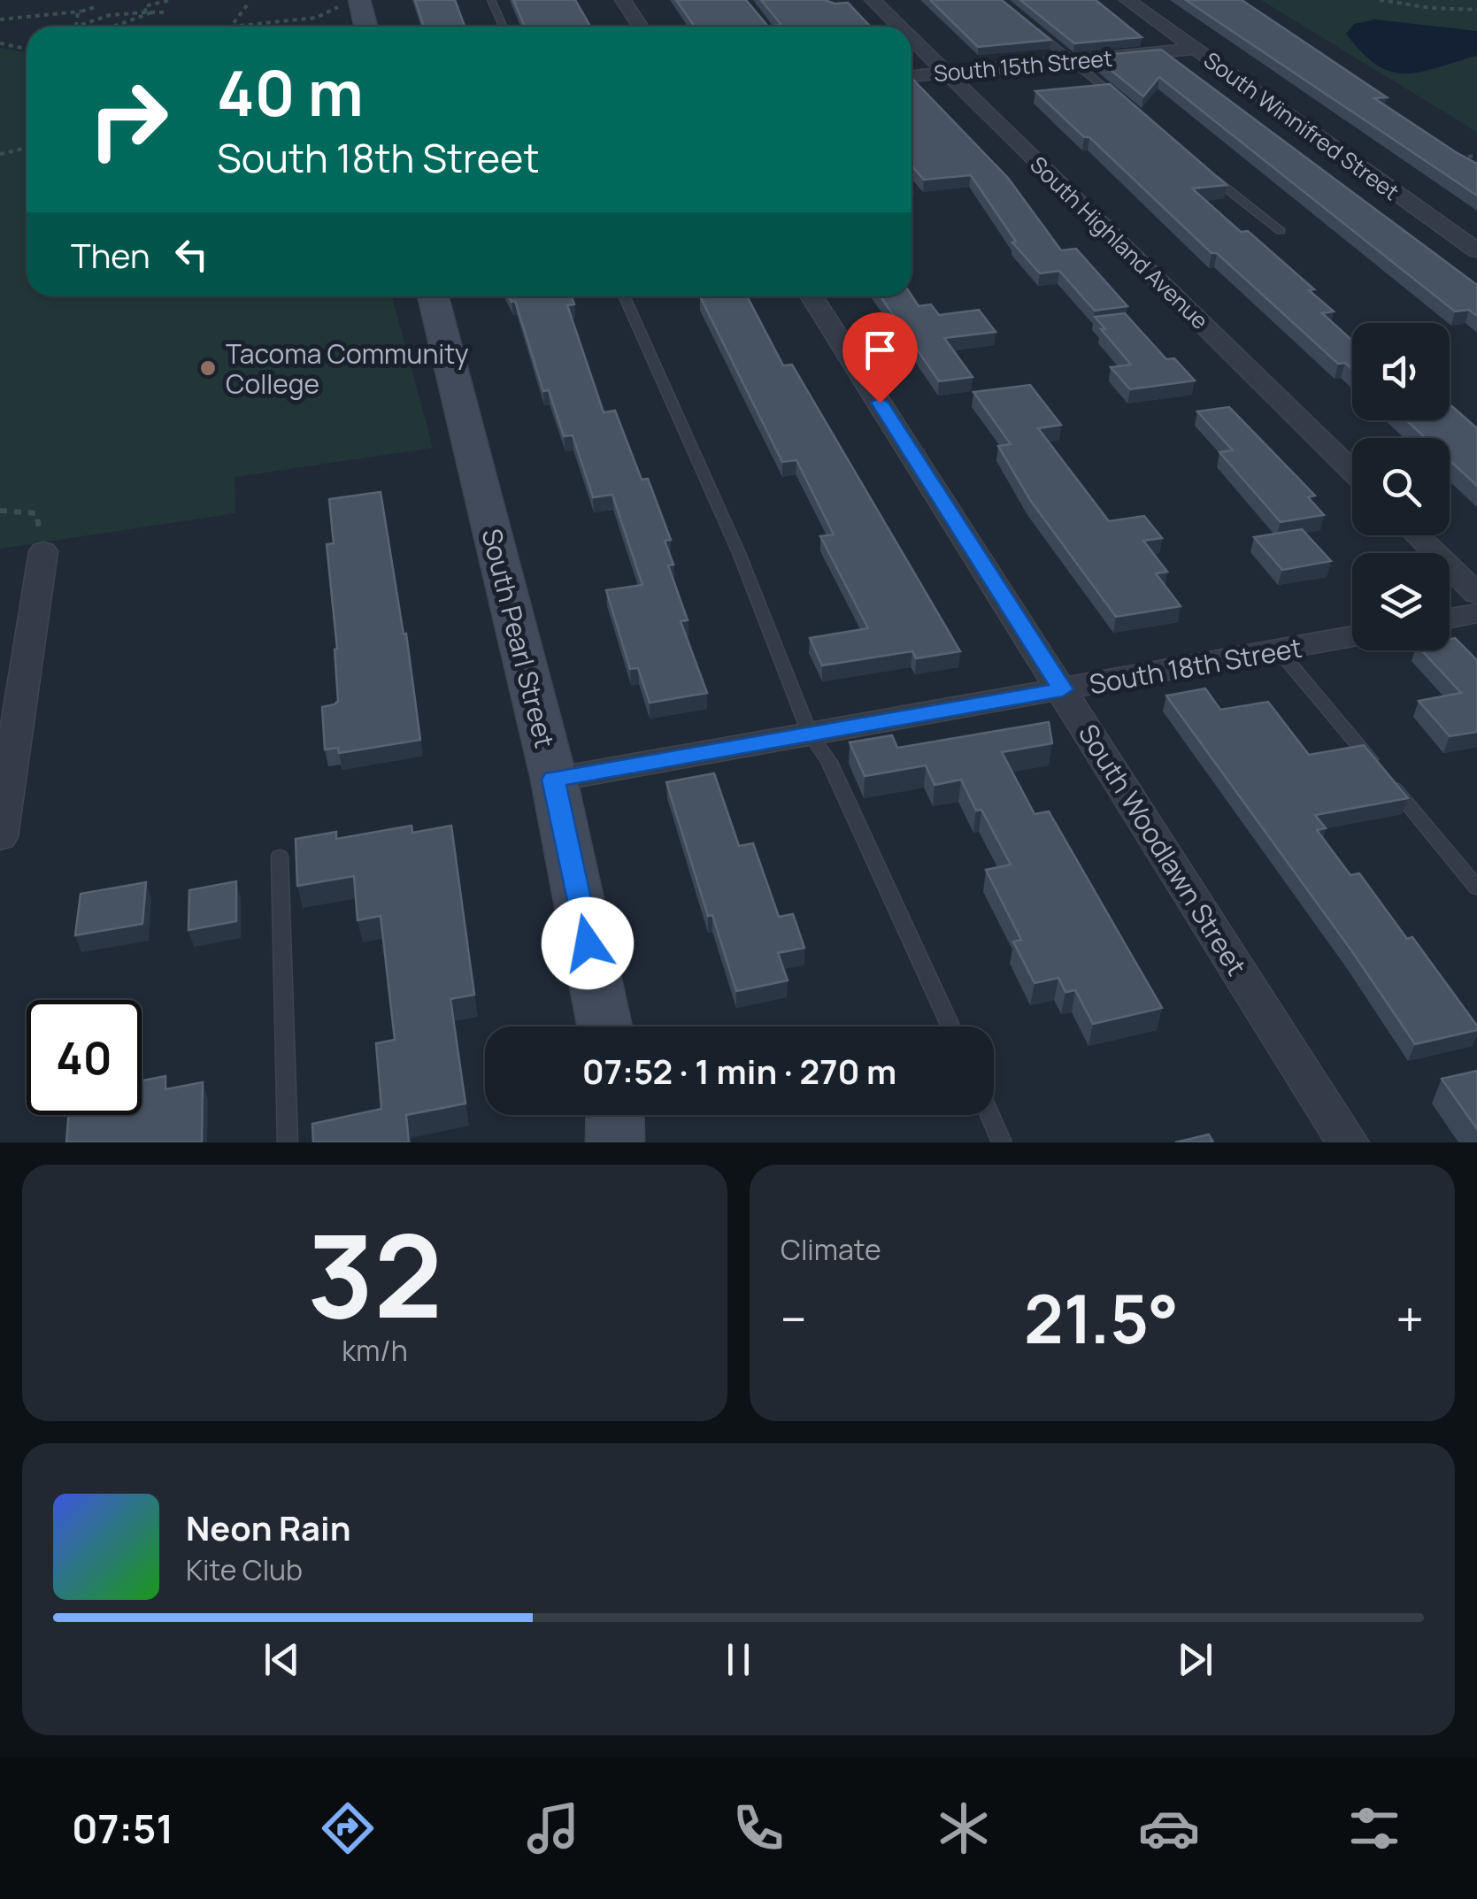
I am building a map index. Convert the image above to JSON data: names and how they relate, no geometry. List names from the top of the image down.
{
  "streets": {
    "street": [
      "South 15th Street",
      "South Winnifred Street",
      "South Highland Avenue",
      "South Pearl Street",
      "South 18th Street",
      "South Woodlawn Street"
    ]
  },
  "crossings": [
    ["South 15th Street", "South Winnifred Street"],
    ["South 15th Street", "South Highland Avenue"],
    ["South Pearl Street", "South 18th Street"],
    ["South 18th Street", "South Woodlawn Street"]
  ],
  "places": ["Tacoma Community College"],
  "page": {
    "turn": ["40 m", "South 18th Street"],
    "then": "Then",
    "limit": "40",
    "trip": "07:52 · 1 min · 270 m",
    "tile": [
      ["32", "km/h"],
      "Climate"
    ],
    "heat": ["−", "21.5°", "+"],
    "song": ["Neon Rain", "Kite Club"],
    "tabs": "07:51"
  }
}
